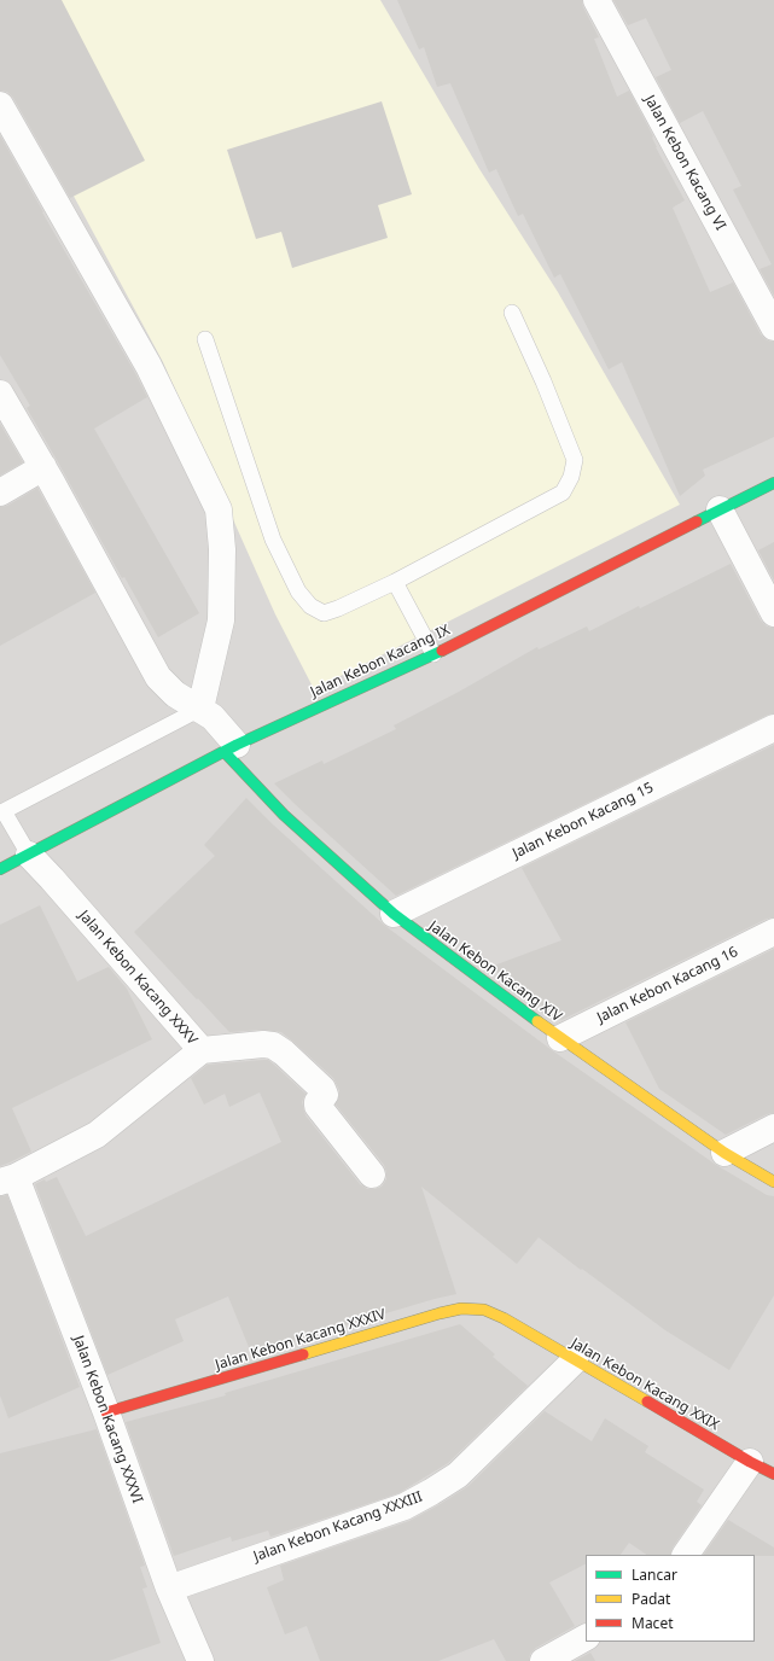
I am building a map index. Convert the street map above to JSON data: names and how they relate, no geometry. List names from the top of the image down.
{
  "streets": {
    "street": [
      "Jalan Kebon Kacang VI",
      "Jalan Kebon Kacang IX",
      "Jalan Kebon Kacang 15",
      "Jalan Kebon Kacang XIV",
      "Jalan Kebon Kacang XXXV",
      "Jalan Kebon Kacang 16",
      "Jalan Kebon Kacang XXXIV",
      "Jalan Kebon Kacang XXIX",
      "Jalan Kebon Kacang XXXVI",
      "Jalan Kebon Kacang XXXIII"
    ]
  },
  "crossings": [
    ["Jalan Kebon Kacang IX", "Jalan Kebon Kacang XIV"],
    ["Jalan Kebon Kacang IX", "Jalan Kebon Kacang XXXV"],
    ["Jalan Kebon Kacang 15", "Jalan Kebon Kacang XIV"],
    ["Jalan Kebon Kacang XIV", "Jalan Kebon Kacang 16"],
    ["Jalan Kebon Kacang XXXV", "Jalan Kebon Kacang XXXVI"],
    ["Jalan Kebon Kacang XXXIV", "Jalan Kebon Kacang XXIX"],
    ["Jalan Kebon Kacang XXXIV", "Jalan Kebon Kacang XXXVI"],
    ["Jalan Kebon Kacang XXIX", "Jalan Kebon Kacang XXXIII"],
    ["Jalan Kebon Kacang XXXVI", "Jalan Kebon Kacang XXXIII"]
  ],
  "legend": ["Lancar", "Padat", "Macet"]
}
